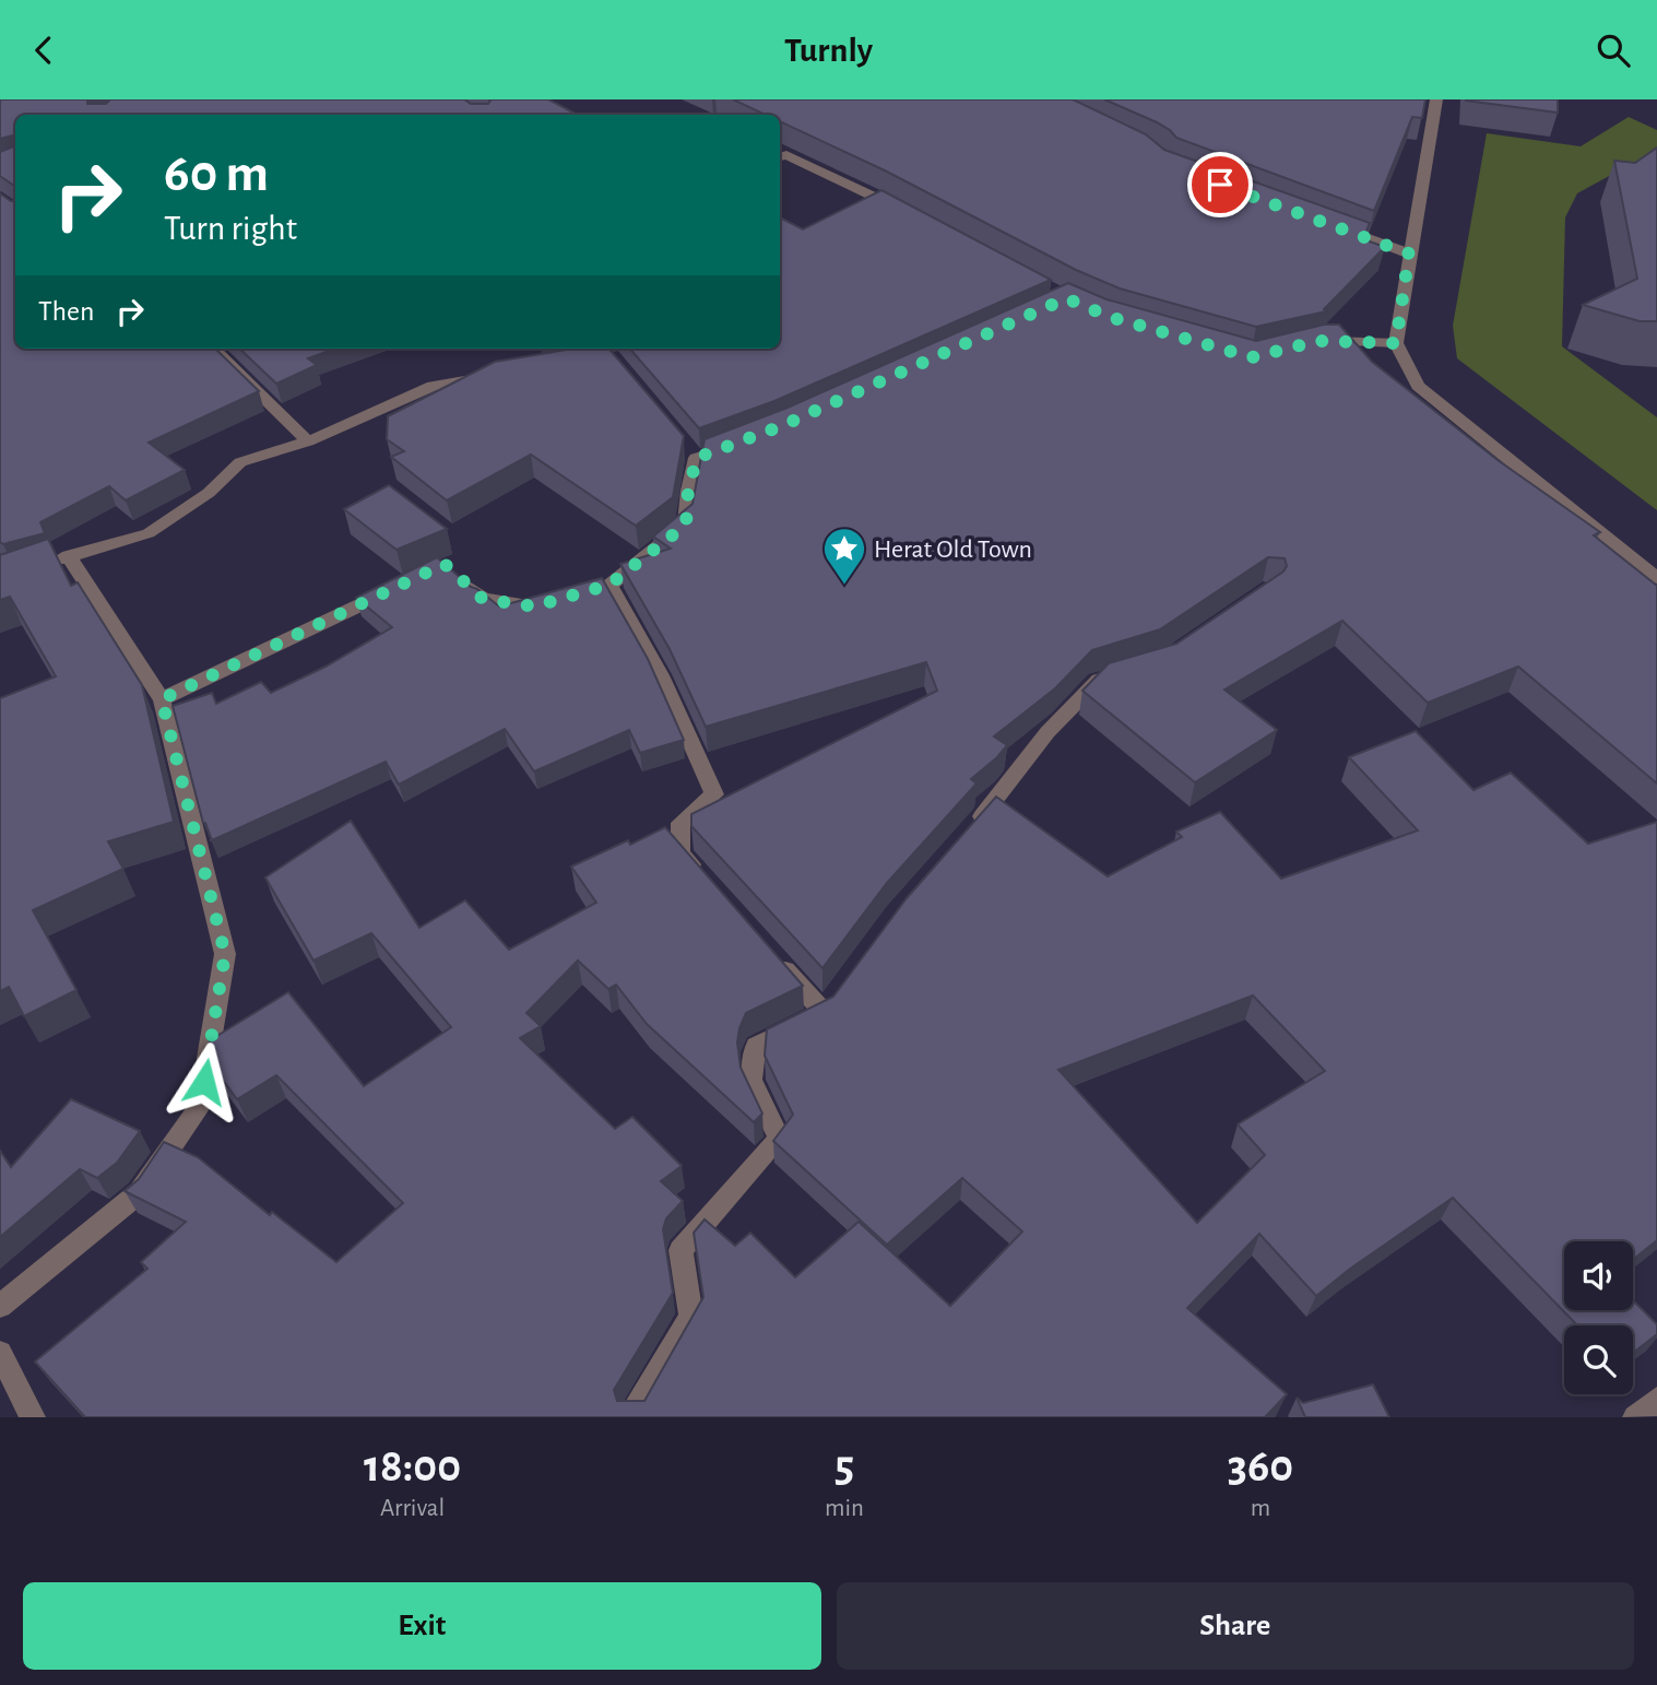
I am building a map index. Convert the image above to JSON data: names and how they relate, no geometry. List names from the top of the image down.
{
  "places": {
    "place": ["Herat Old Town"]
  },
  "page": {
    "header": "Turnly",
    "turn": ["60 m", "Turn right"],
    "then": "Then",
    "eta": [
      "18:00",
      "Arrival",
      "5",
      "min",
      "360",
      "m"
    ],
    "buttons": ["Exit", "Share"]
  }
}
